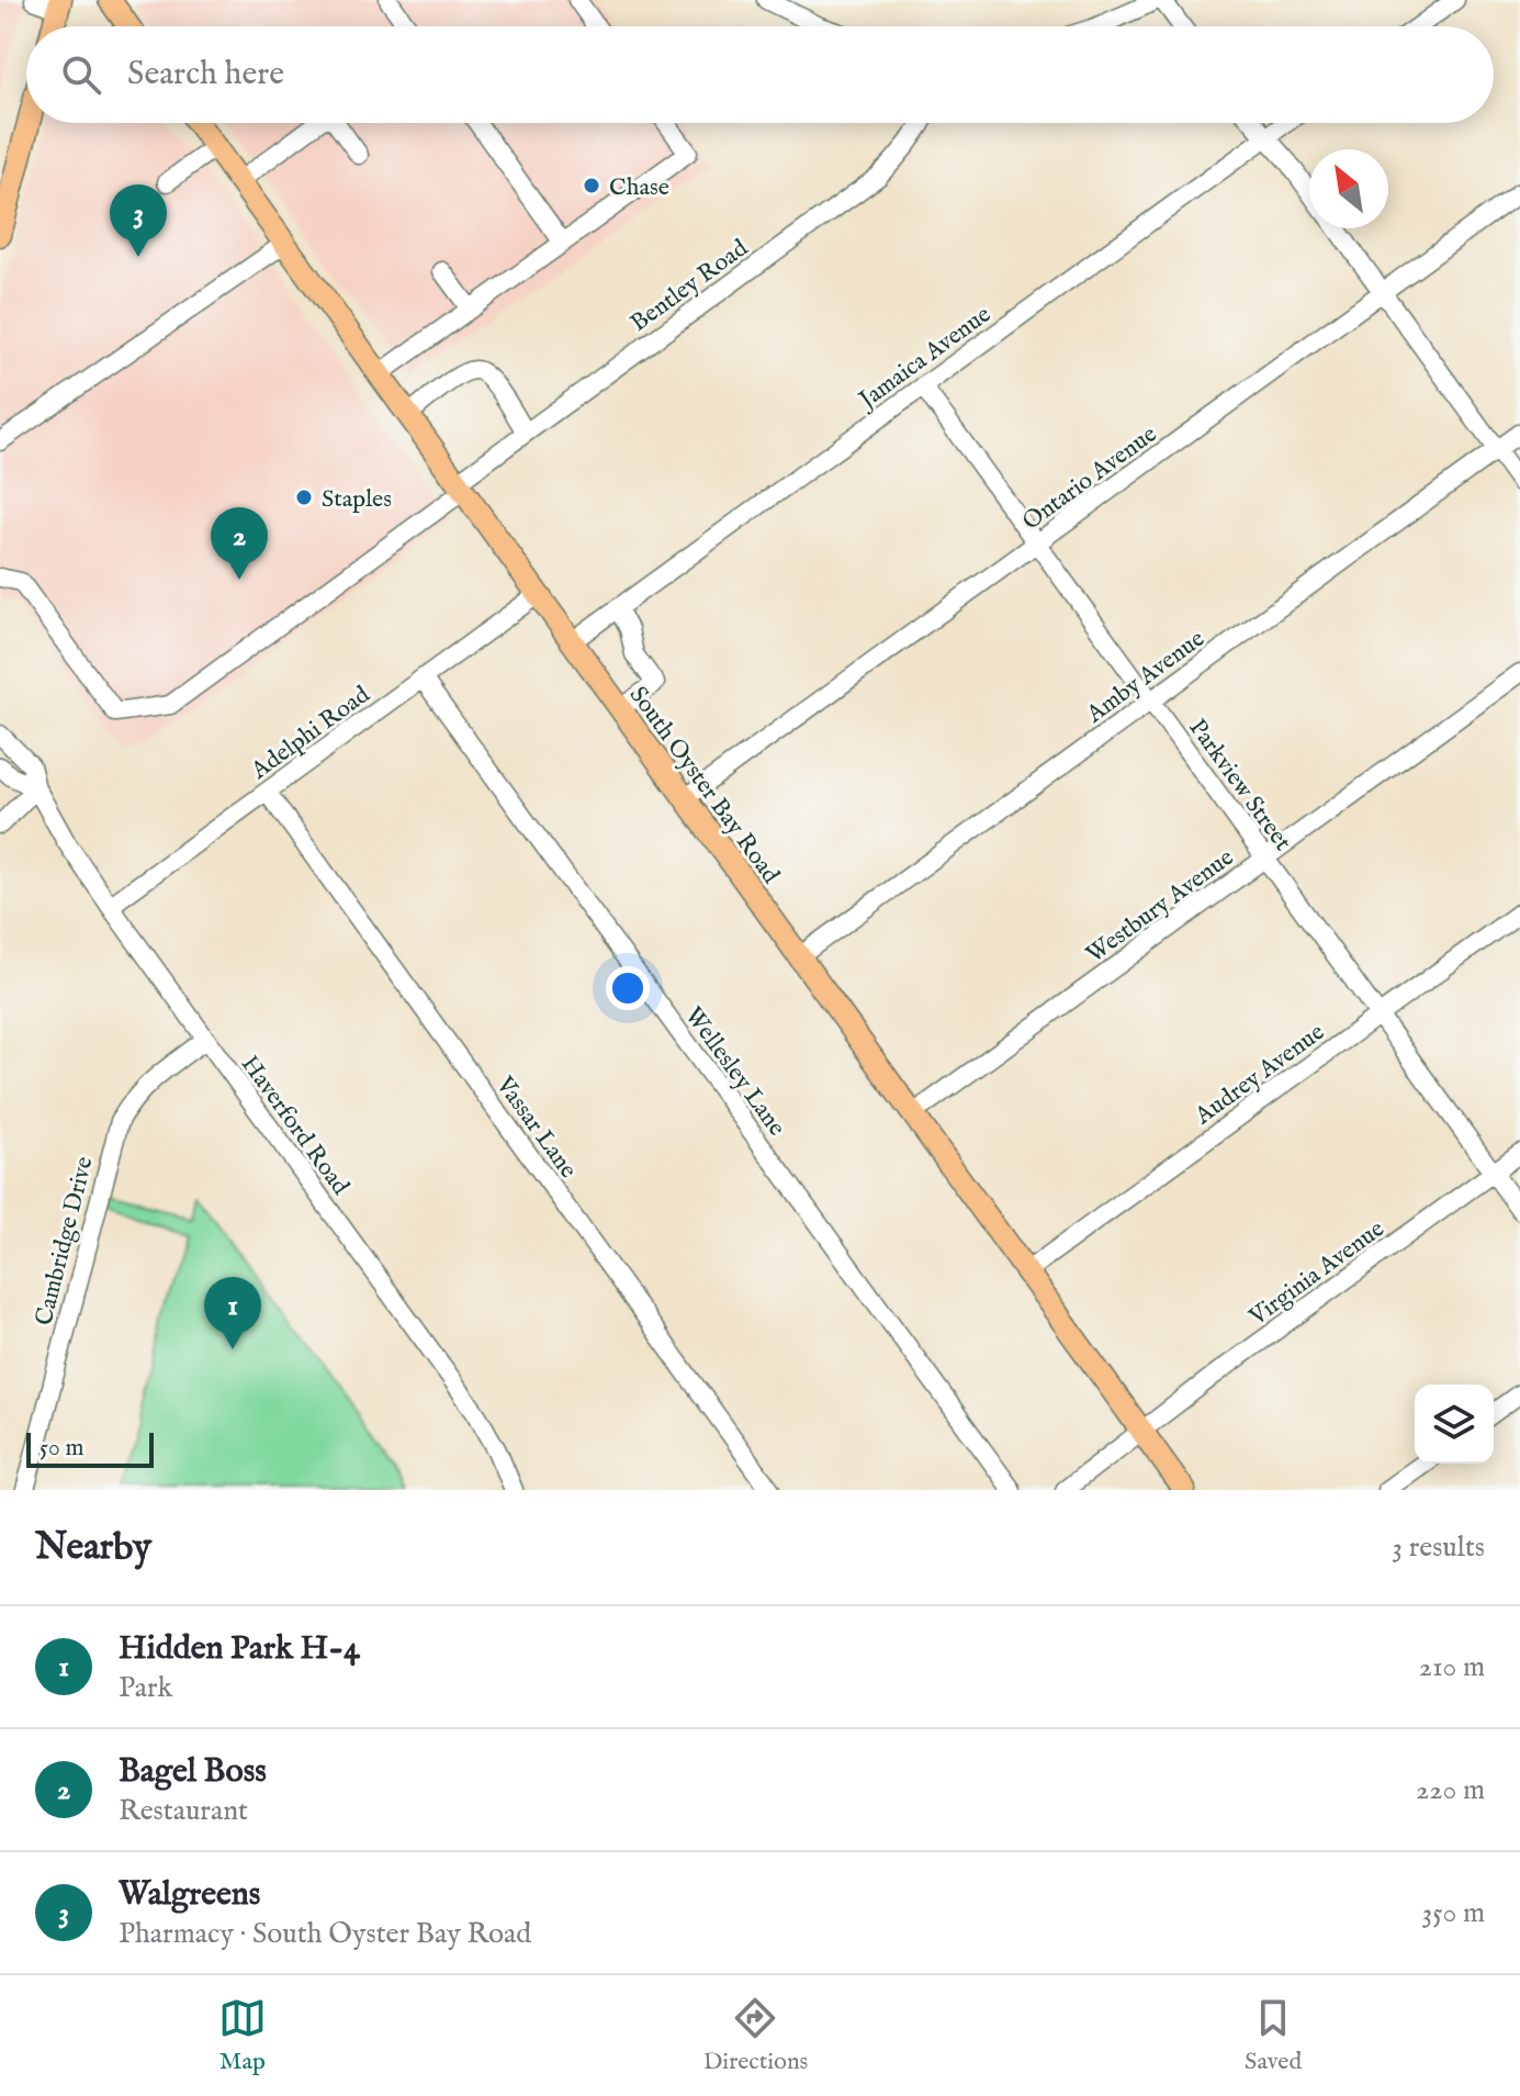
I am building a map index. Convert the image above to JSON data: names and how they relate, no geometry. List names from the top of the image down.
{
  "streets": {
    "main road": ["South Oyster Bay Road"],
    "street": [
      "Bentley Road",
      "Jamaica Avenue",
      "Ontario Avenue",
      "Amby Avenue",
      "Adelphi Road",
      "Parkview Street",
      "Westbury Avenue",
      "Wellesley Lane",
      "Audrey Avenue",
      "Haverford Road",
      "Vassar Lane",
      "Cambridge Drive",
      "Virginia Avenue"
    ]
  },
  "crossings": [
    ["Bentley Road", "South Oyster Bay Road"],
    ["Jamaica Avenue", "South Oyster Bay Road"],
    ["Jamaica Avenue", "Parkview Street"],
    ["Ontario Avenue", "South Oyster Bay Road"],
    ["Ontario Avenue", "Parkview Street"],
    ["Amby Avenue", "South Oyster Bay Road"],
    ["Amby Avenue", "Parkview Street"],
    ["Adelphi Road", "South Oyster Bay Road"],
    ["Adelphi Road", "Wellesley Lane"],
    ["Adelphi Road", "Haverford Road"],
    ["Adelphi Road", "Vassar Lane"],
    ["South Oyster Bay Road", "Westbury Avenue"],
    ["South Oyster Bay Road", "Audrey Avenue"],
    ["South Oyster Bay Road", "Virginia Avenue"],
    ["Parkview Street", "Westbury Avenue"],
    ["Parkview Street", "Audrey Avenue"],
    ["Parkview Street", "Virginia Avenue"],
    ["Haverford Road", "Cambridge Drive"]
  ],
  "places": ["Chase", "Staples"],
  "scale_bar": "50 m",
  "north": "top left",
  "page": {
    "search": "Search here",
    "pins": ["3", "2", "1"],
    "scale": "50 m",
    "heading": ["Nearby", "3 results"],
    "list": [
      {
        "mark": "1",
        "name": "Hidden Park H-4",
        "note": "Park",
        "value": "210 m"
      },
      {
        "mark": "2",
        "name": "Bagel Boss",
        "note": "Restaurant",
        "value": "220 m"
      },
      {
        "mark": "3",
        "name": "Walgreens",
        "note": "Pharmacy · South Oyster Bay Road",
        "value": "350 m"
      }
    ],
    "nav": ["Map", "Directions", "Saved"]
  }
}
